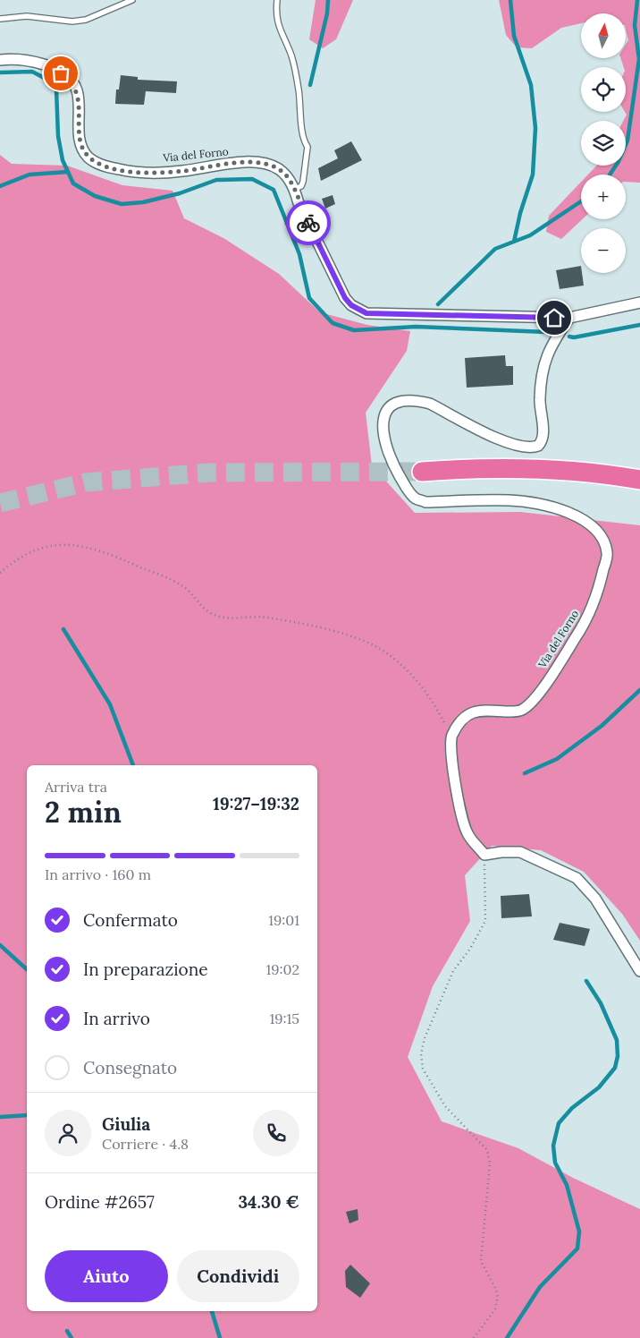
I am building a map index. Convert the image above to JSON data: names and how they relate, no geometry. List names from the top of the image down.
{
  "streets": {
    "street": ["Via del Forno"]
  },
  "north": "top",
  "page": {
    "map_buttons": ["+", "−"],
    "heading": ["2 min", "Arriva tra", "19:27–19:32"],
    "panel": [
      "Giulia",
      "Corriere · 4.8",
      "Ordine #2657",
      "34.30 €"
    ],
    "bar": "In arrivo · 160 m",
    "list": [
      ["Confermato", "19:01"],
      ["In preparazione", "19:02"],
      ["In arrivo", "19:15"],
      "Consegnato"
    ],
    "buttons": ["Aiuto", "Condividi"]
  }
}
